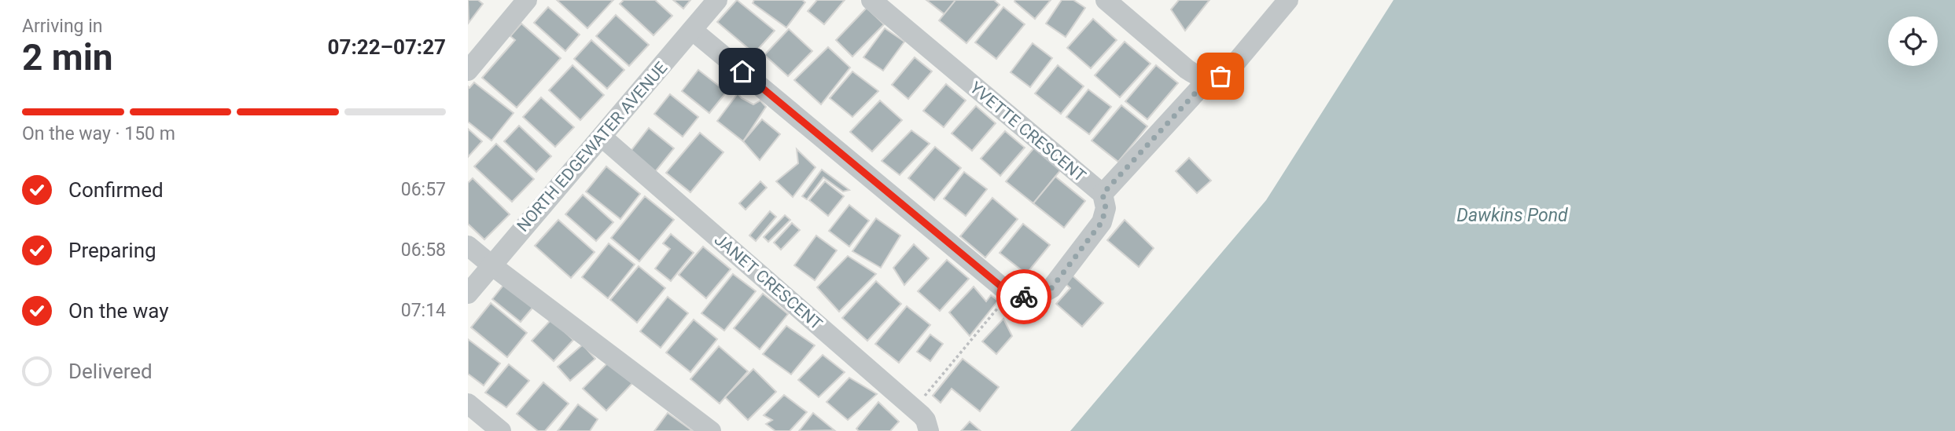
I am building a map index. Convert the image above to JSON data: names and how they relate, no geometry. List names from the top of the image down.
{
  "streets": {
    "street": ["YVETTE CRESCENT", "NORTH EDGEWATER AVENUE", "JANET CRESCENT"]
  },
  "crossings": [
    ["NORTH EDGEWATER AVENUE", "JANET CRESCENT"]
  ],
  "water": ["Dawkins Pond"],
  "page": {
    "heading": ["2 min", "Arriving in", "07:22–07:27"],
    "bar": "On the way · 150 m",
    "list": [
      ["Confirmed", "06:57"],
      ["Preparing", "06:58"],
      ["On the way", "07:14"],
      "Delivered"
    ]
  }
}
